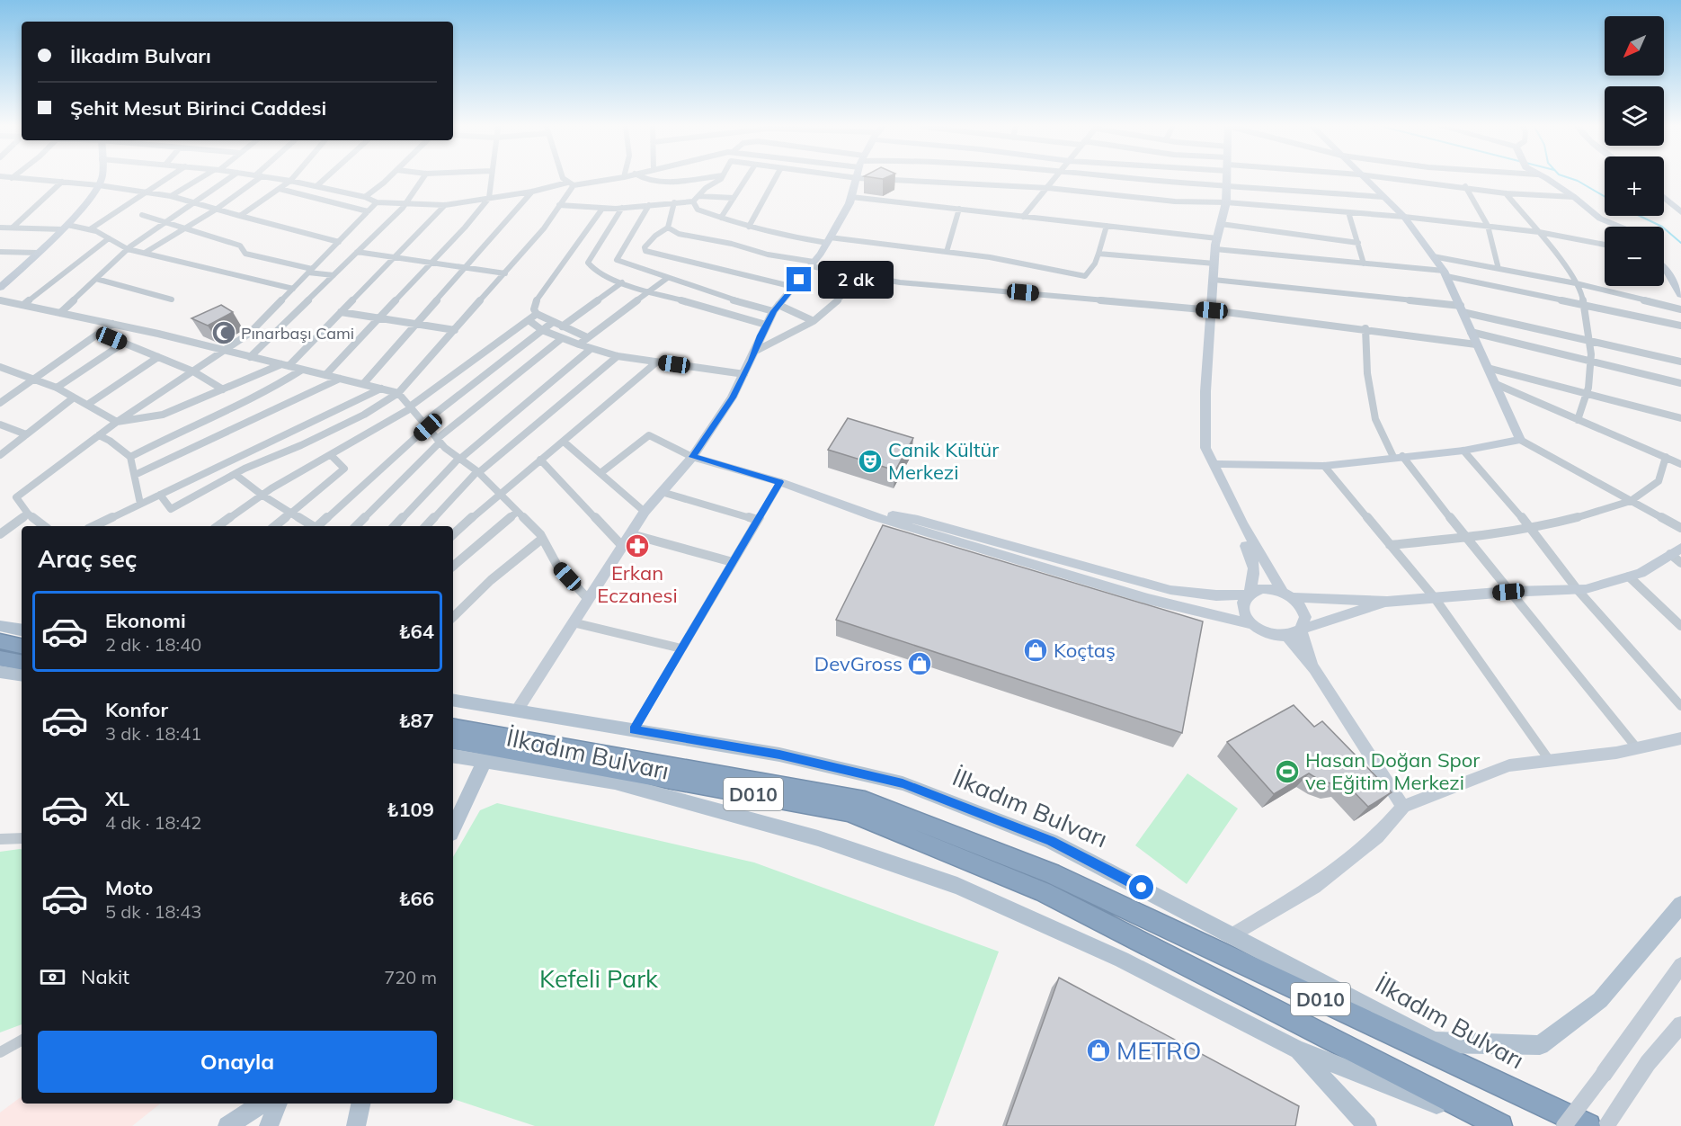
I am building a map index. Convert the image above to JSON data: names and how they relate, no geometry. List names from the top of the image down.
{
  "streets": {
    "highway": ["İlkadım Bulvarı", "D010"]
  },
  "parks": ["Kefeli Park"],
  "places": {
    "mosque": ["Pınarbaşı Cami"],
    "theatre": ["Canik Kültür Merkezi"],
    "pharmacy": ["Erkan Eczanesi"],
    "shop": ["Koçtaş", "DevGross", "METRO"],
    "sports": ["Hasan Doğan Spor ve Eğitim Merkezi"]
  },
  "north": "bottom left",
  "page": {
    "map_buttons": ["+", "−"],
    "banner": ["İlkadım Bulvarı", "Şehit Mesut Birinci Caddesi"],
    "bubble": "2 dk",
    "heading": "Araç seç",
    "list": [
      {
        "name": "Ekonomi",
        "note": "2 dk · 18:40",
        "value": "₺64"
      },
      {
        "name": "Konfor",
        "note": "3 dk · 18:41",
        "value": "₺87"
      },
      {
        "name": "XL",
        "note": "4 dk · 18:42",
        "value": "₺109"
      },
      {
        "name": "Moto",
        "note": "5 dk · 18:43",
        "value": "₺66"
      }
    ],
    "pay": ["Nakit", "720 m"],
    "buttons": "Onayla"
  }
}
